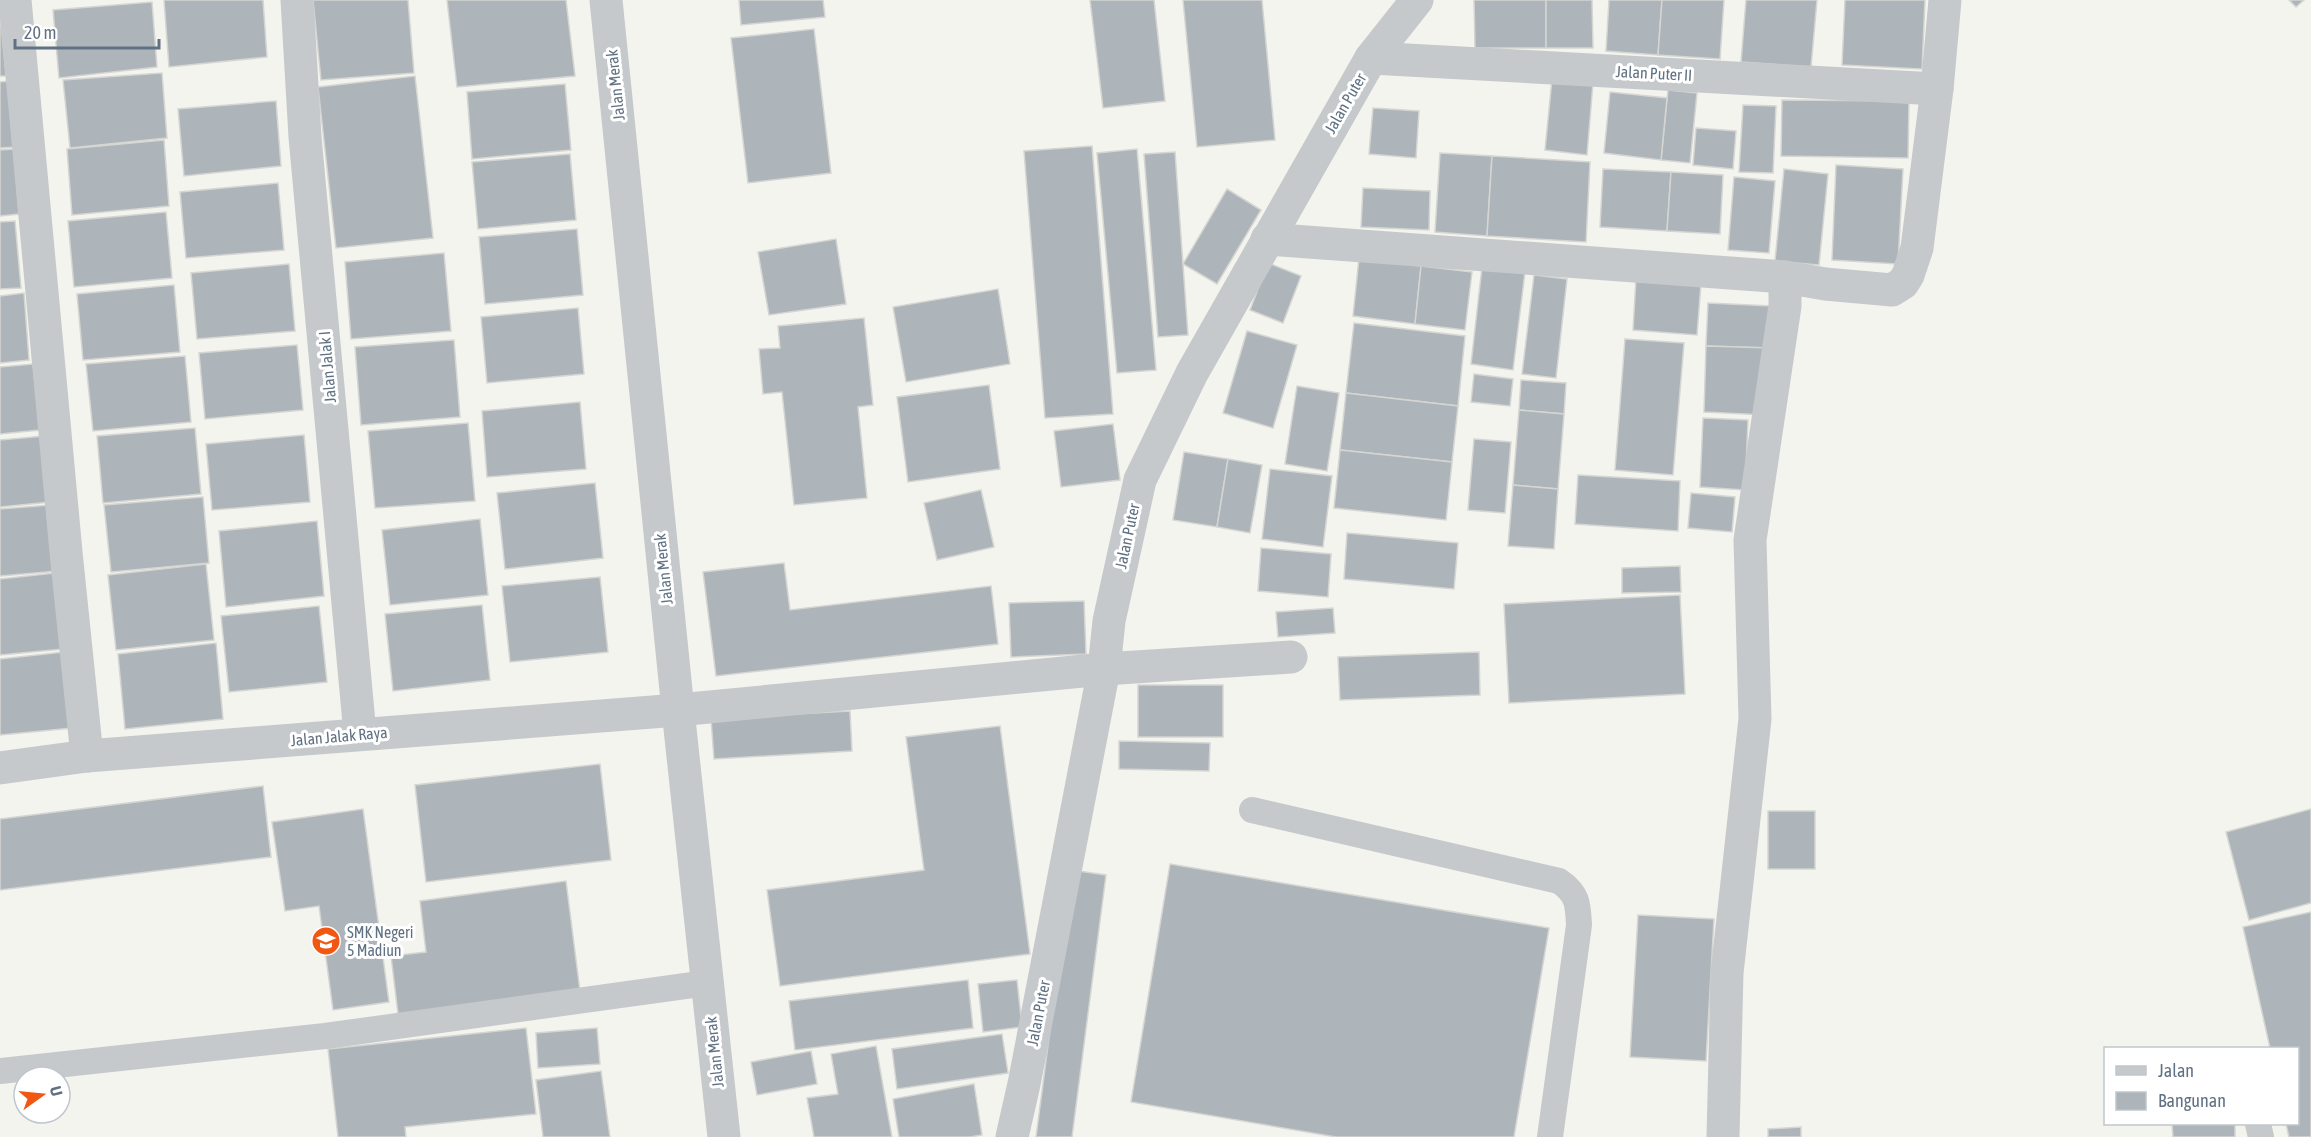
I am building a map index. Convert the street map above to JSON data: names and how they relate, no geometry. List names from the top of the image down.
{
  "streets": {
    "street": [
      "Jalan Puter II",
      "Jalan Merak",
      "Jalan Puter",
      "Jalan Jalak I",
      "Jalan Jalak Raya"
    ]
  },
  "crossings": [
    ["Jalan Puter II", "Jalan Puter"],
    ["Jalan Merak", "Jalan Jalak Raya"],
    ["Jalan Puter", "Jalan Jalak Raya"],
    ["Jalan Jalak I", "Jalan Jalak Raya"]
  ],
  "places": {
    "school or university": ["SMK Negeri 5 Madiun"]
  },
  "legend": ["Jalan", "Bangunan"],
  "scale_bar": "20 m",
  "north": "right"
}
